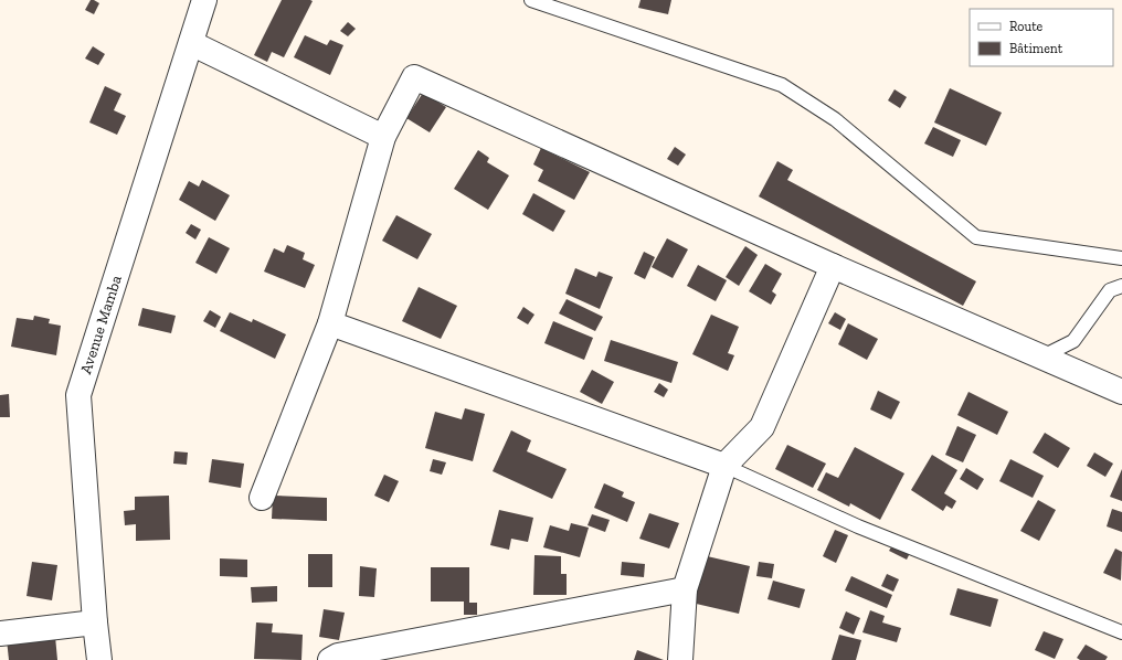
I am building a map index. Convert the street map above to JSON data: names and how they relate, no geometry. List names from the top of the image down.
{
  "streets": {
    "street": ["Avenue Mamba"]
  },
  "legend": ["Route", "Bâtiment"]
}
